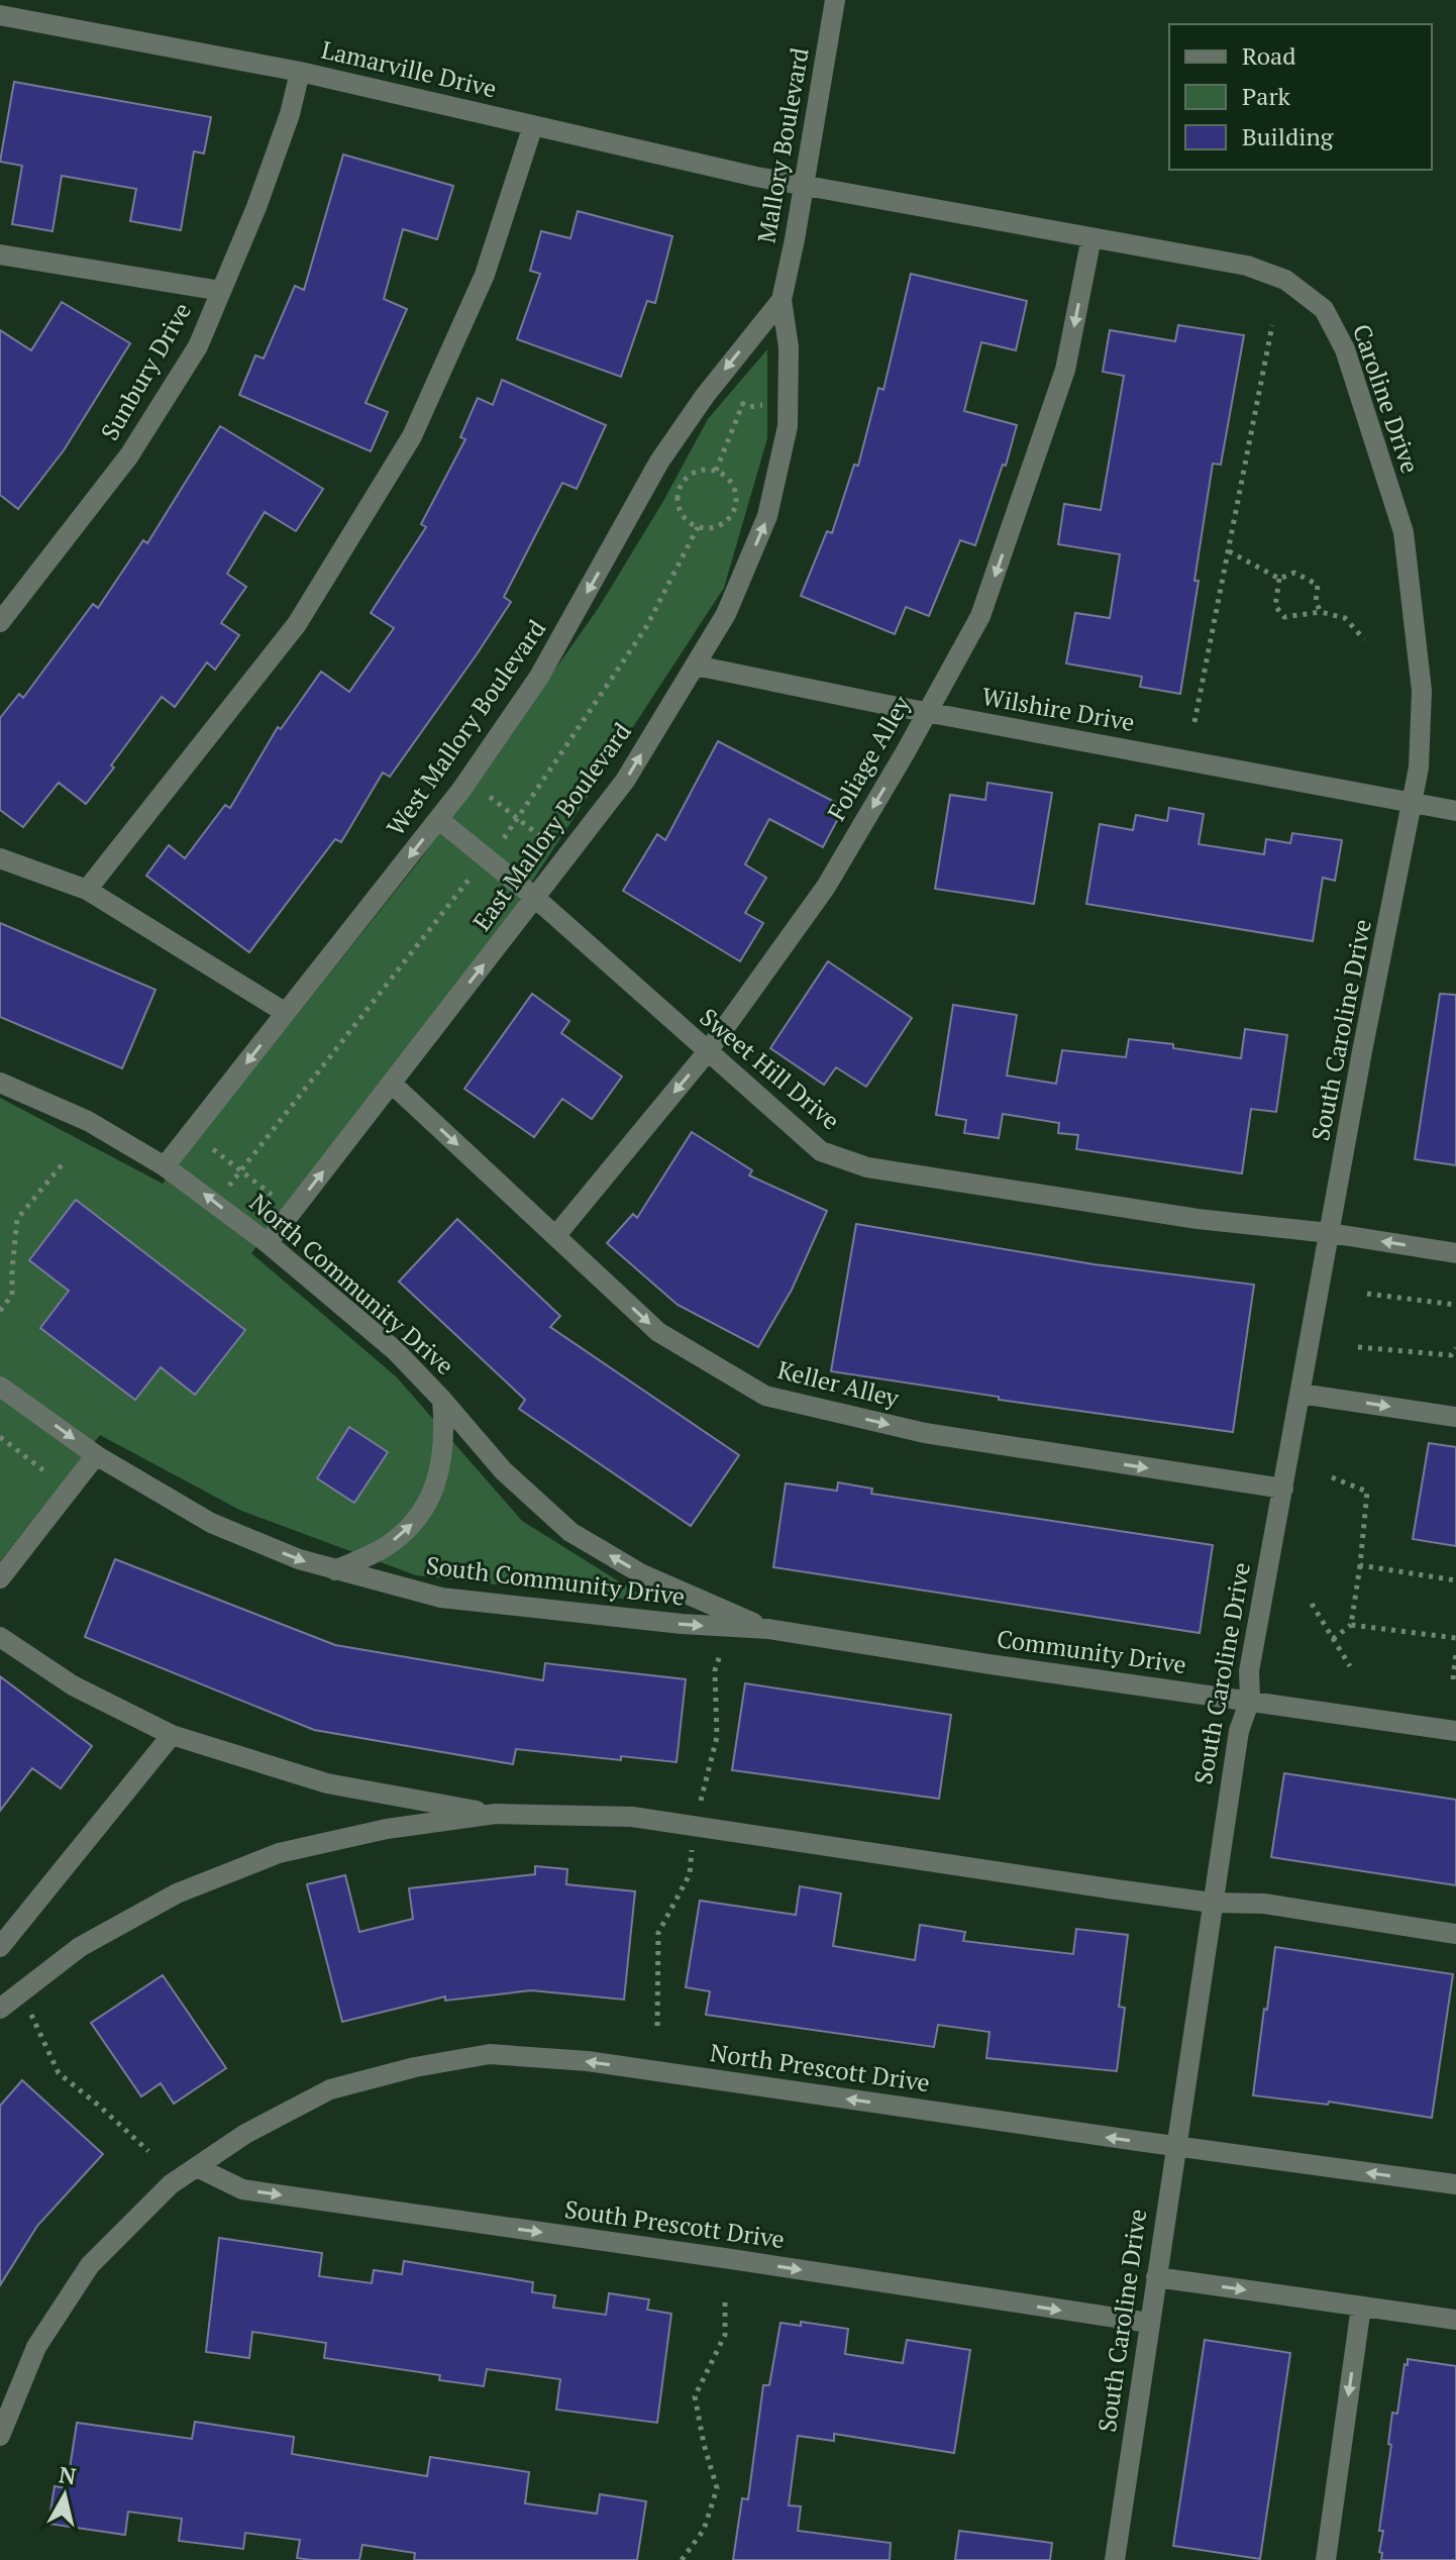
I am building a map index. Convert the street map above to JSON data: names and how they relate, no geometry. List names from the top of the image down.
{
  "streets": {
    "street": [
      "Lamarville Drive",
      "Mallory Boulevard",
      "Sunbury Drive",
      "Caroline Drive",
      "Wilshire Drive",
      "West Mallory Boulevard",
      "Foliage Alley",
      "East Mallory Boulevard",
      "South Caroline Drive",
      "Sweet Hill Drive",
      "North Community Drive",
      "Keller Alley",
      "South Community Drive",
      "Community Drive",
      "North Prescott Drive",
      "South Prescott Drive"
    ]
  },
  "crossings": [
    ["Lamarville Drive", "Mallory Boulevard"],
    ["Lamarville Drive", "Sunbury Drive"],
    ["Lamarville Drive", "Caroline Drive"],
    ["Mallory Boulevard", "Caroline Drive"],
    ["Mallory Boulevard", "West Mallory Boulevard"],
    ["Mallory Boulevard", "East Mallory Boulevard"],
    ["Caroline Drive", "Wilshire Drive"],
    ["Caroline Drive", "Foliage Alley"],
    ["Caroline Drive", "South Caroline Drive"],
    ["Wilshire Drive", "Foliage Alley"],
    ["Wilshire Drive", "East Mallory Boulevard"],
    ["Wilshire Drive", "South Caroline Drive"],
    ["West Mallory Boulevard", "East Mallory Boulevard"],
    ["West Mallory Boulevard", "Sweet Hill Drive"],
    ["West Mallory Boulevard", "North Community Drive"],
    ["Foliage Alley", "Sweet Hill Drive"],
    ["Foliage Alley", "Keller Alley"],
    ["East Mallory Boulevard", "Sweet Hill Drive"],
    ["East Mallory Boulevard", "North Community Drive"],
    ["East Mallory Boulevard", "Keller Alley"],
    ["South Caroline Drive", "Sweet Hill Drive"],
    ["South Caroline Drive", "Keller Alley"],
    ["South Caroline Drive", "Community Drive"],
    ["South Caroline Drive", "North Prescott Drive"],
    ["South Caroline Drive", "South Prescott Drive"],
    ["North Community Drive", "South Community Drive"],
    ["North Community Drive", "Community Drive"],
    ["South Community Drive", "Community Drive"],
    ["North Prescott Drive", "South Prescott Drive"]
  ],
  "one_way": [
    "West Mallory Boulevard",
    "Foliage Alley",
    "East Mallory Boulevard",
    "North Community Drive",
    "Keller Alley",
    "South Community Drive",
    "North Prescott Drive",
    "South Prescott Drive"
  ],
  "legend": ["Road", "Park", "Building"],
  "north": "top"
}
